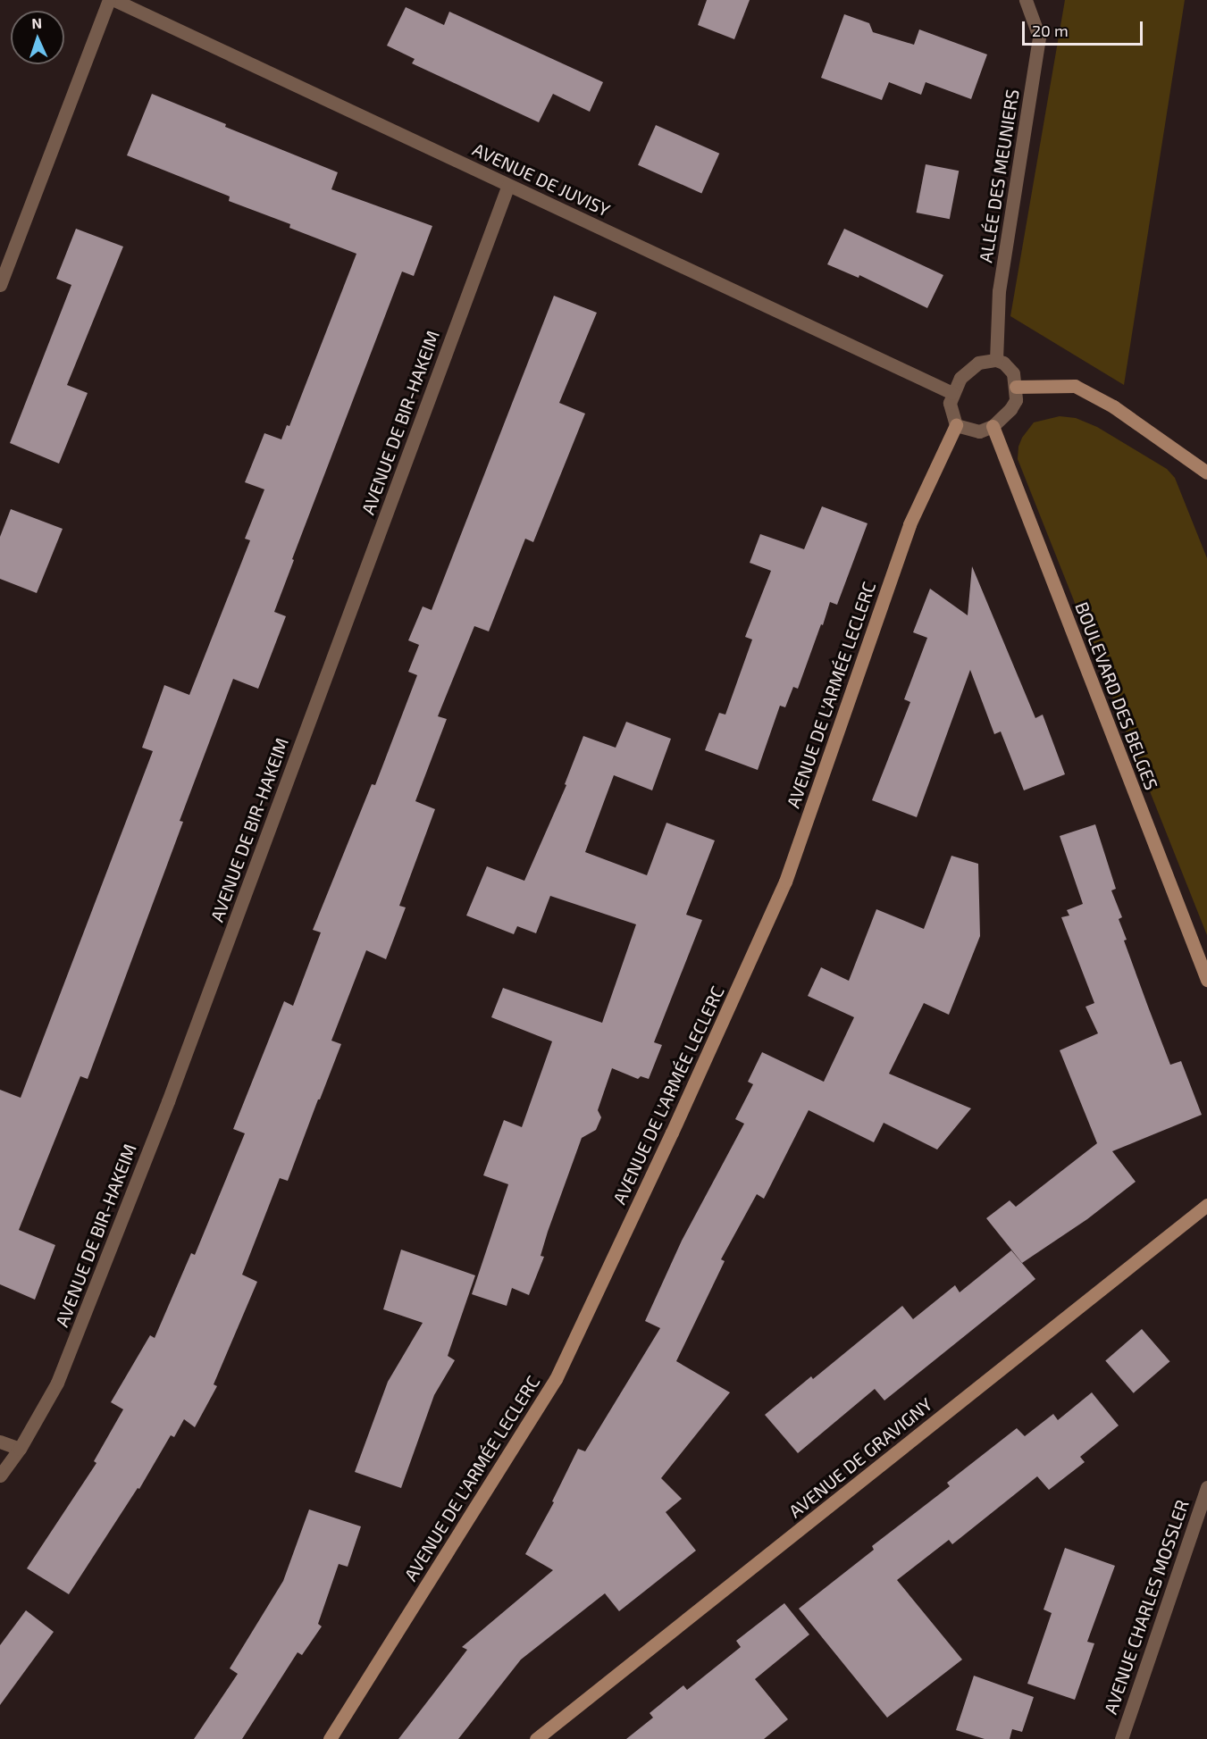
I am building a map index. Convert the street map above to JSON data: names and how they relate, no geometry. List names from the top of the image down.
{
  "streets": {
    "street": [
      "ALLÉE DES MEUNIERS",
      "AVENUE DE JUVISY",
      "AVENUE DE BIR-HAKEIM",
      "AVENUE DE L'ARMÉE LECLERC",
      "BOULEVARD DES BELGES",
      "AVENUE DE GRAVIGNY",
      "AVENUE CHARLES MOSSLER"
    ]
  },
  "crossings": [
    ["ALLÉE DES MEUNIERS", "AVENUE DE JUVISY"],
    ["ALLÉE DES MEUNIERS", "AVENUE DE L'ARMÉE LECLERC"],
    ["ALLÉE DES MEUNIERS", "BOULEVARD DES BELGES"],
    ["AVENUE DE JUVISY", "AVENUE DE BIR-HAKEIM"],
    ["AVENUE DE JUVISY", "AVENUE DE L'ARMÉE LECLERC"],
    ["AVENUE DE JUVISY", "BOULEVARD DES BELGES"],
    ["AVENUE DE L'ARMÉE LECLERC", "BOULEVARD DES BELGES"]
  ],
  "scale_bar": "20 m",
  "north": "top"
}
